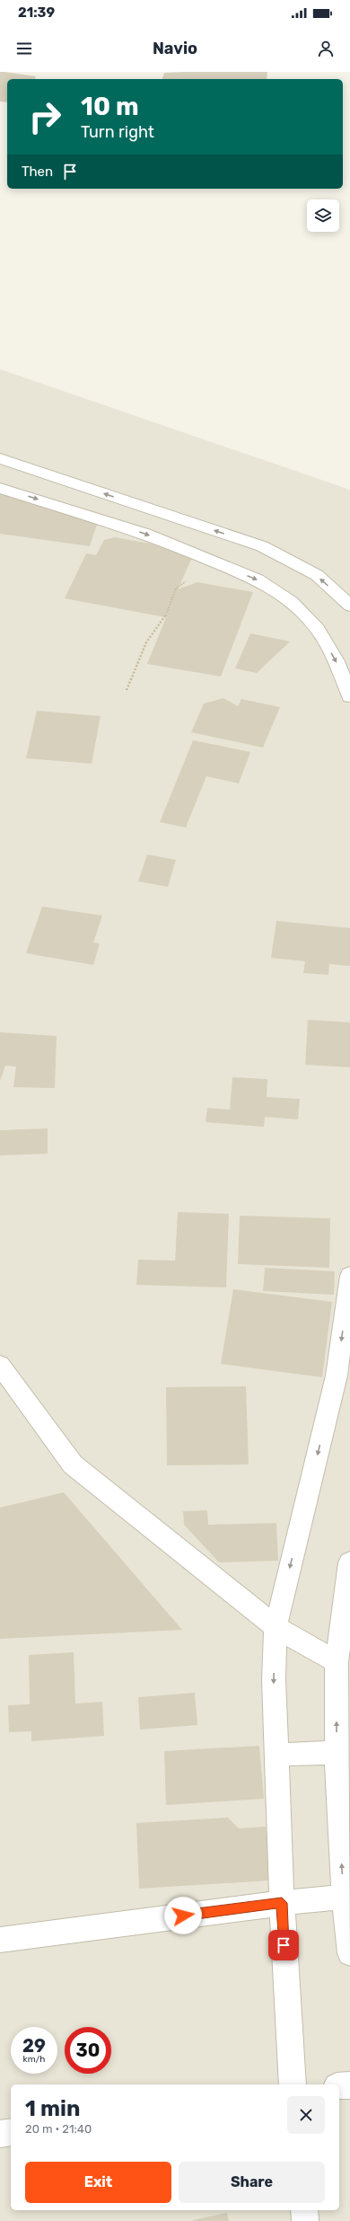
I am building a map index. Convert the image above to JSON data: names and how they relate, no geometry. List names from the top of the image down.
{
  "page": {
    "status": "21:39",
    "header": "Navio",
    "turn": ["10 m", "Turn right"],
    "then": "Then",
    "speed": "29 km/h",
    "limit": "30",
    "heading": ["1 min", "20 m · 21:40"],
    "buttons": ["Exit", "Share"]
  }
}
